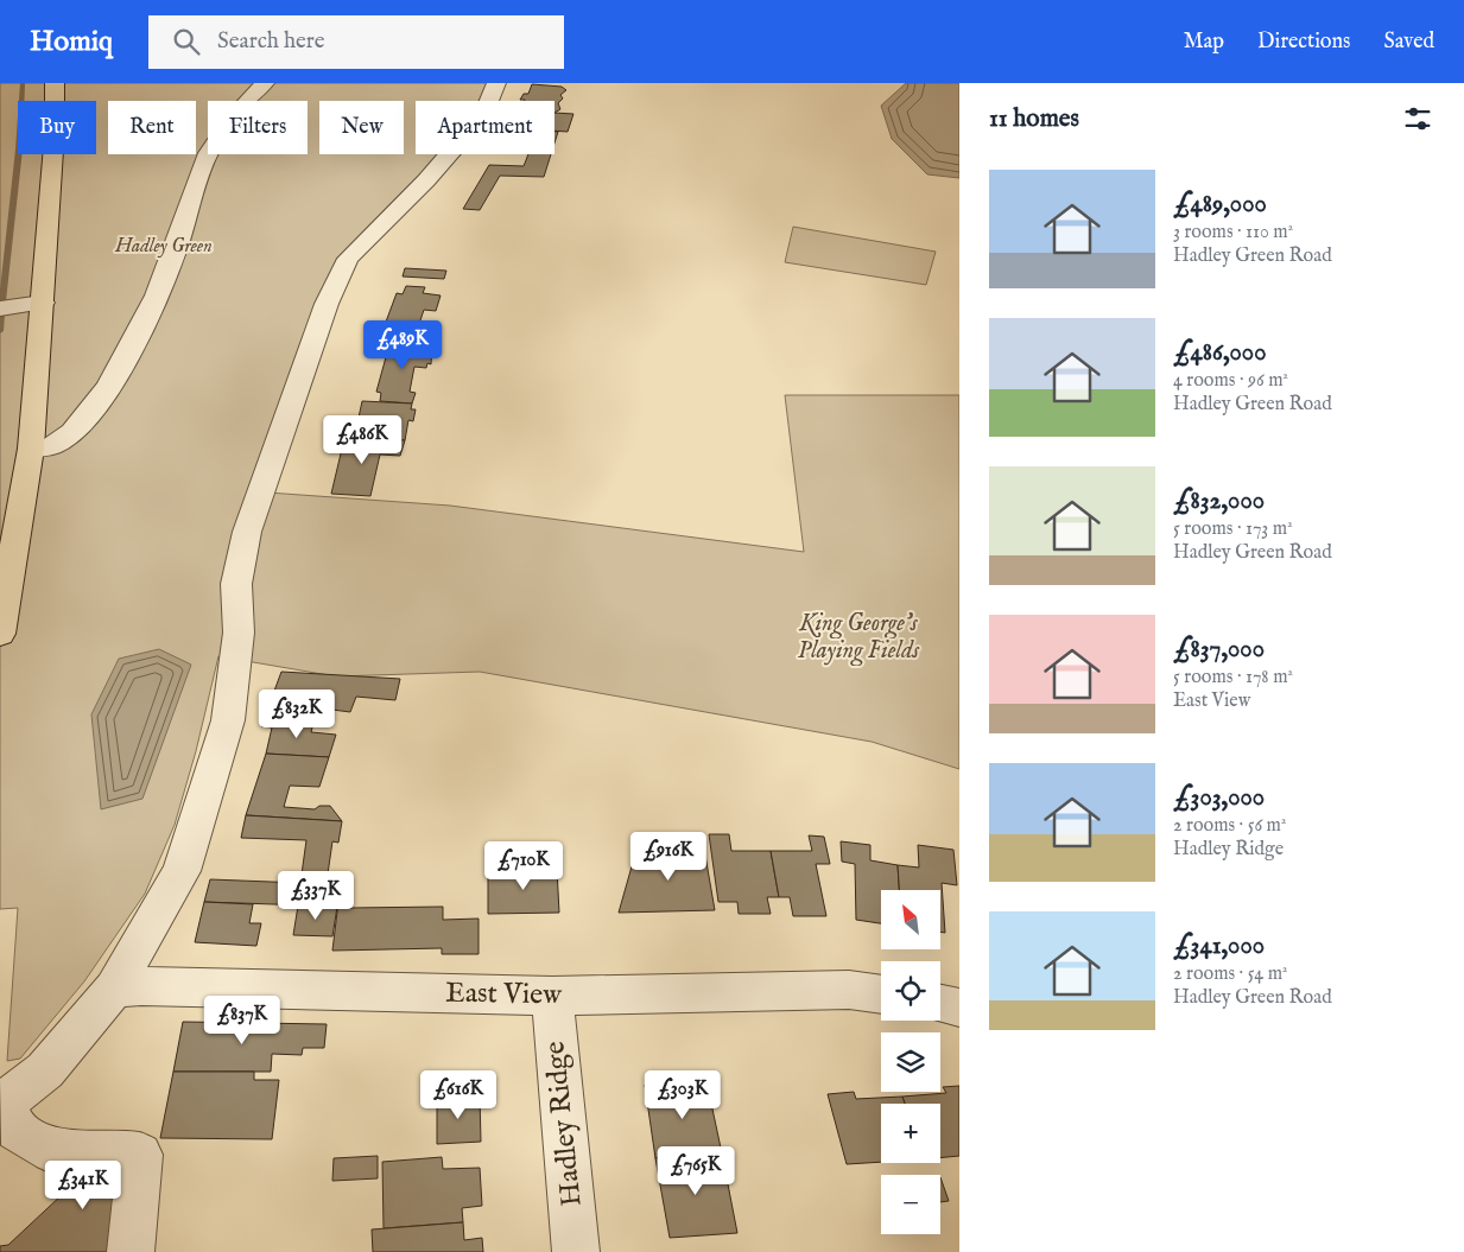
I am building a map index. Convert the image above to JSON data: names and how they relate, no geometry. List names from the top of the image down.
{
  "streets": {
    "street": ["East View", "Hadley Ridge"]
  },
  "crossings": [
    ["East View", "Hadley Ridge"]
  ],
  "parks": ["Hadley Green", "King George's Playing Fields"],
  "north": "top left",
  "page": {
    "header": "Homiq",
    "search": "Search here",
    "nav": ["Map", "Directions", "Saved"],
    "heading": "11 homes",
    "chip": [
      "Buy",
      "Rent",
      "Filters",
      "New",
      "Apartment"
    ],
    "list": [
      {
        "name": "£489,000",
        "note": "3 rooms · 110 m² · Hadley Green Road"
      },
      {
        "name": "£486,000",
        "note": "4 rooms · 96 m² · Hadley Green Road"
      },
      {
        "name": "£832,000",
        "note": "5 rooms · 173 m² · Hadley Green Road"
      },
      {
        "name": "£837,000",
        "note": "5 rooms · 178 m² · East View"
      },
      {
        "name": "£303,000",
        "note": "2 rooms · 56 m² · Hadley Ridge"
      },
      {
        "name": "£341,000",
        "note": "2 rooms · 54 m² · Hadley Green Road"
      }
    ],
    "price": [
      "£489K",
      "£486K",
      "£832K",
      "£916K",
      "£710K",
      "£337K",
      "£837K",
      "£616K",
      "£303K",
      "£765K",
      "£341K"
    ],
    "map_buttons": ["+", "−"]
  }
}
